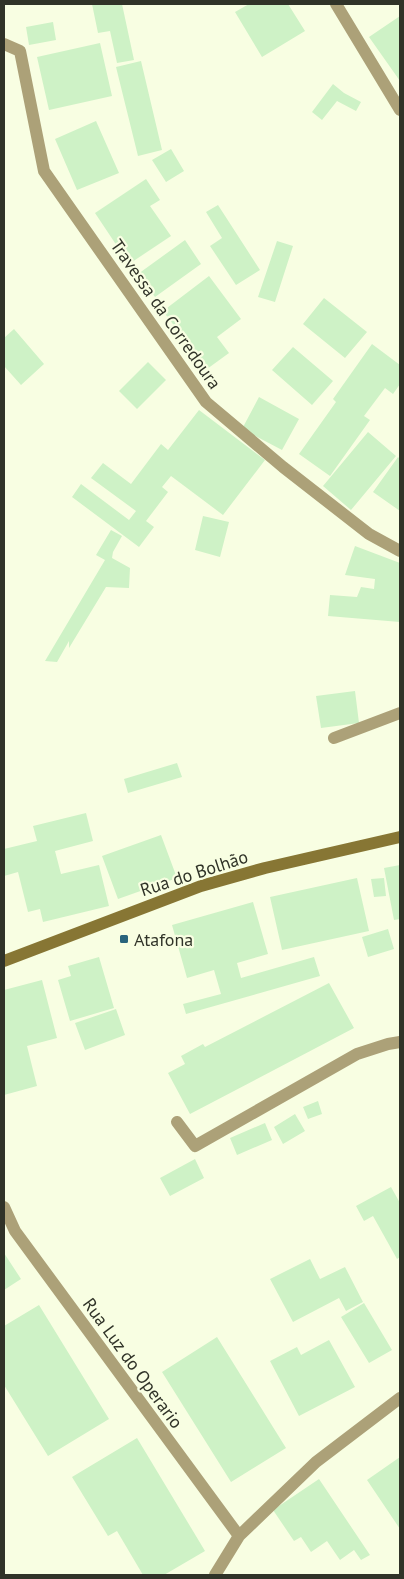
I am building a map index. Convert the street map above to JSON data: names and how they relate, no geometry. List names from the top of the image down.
{
  "streets": {
    "street": ["Travessa da Corredoura", "Rua do Bolhão", "Rua Luz do Operario"]
  },
  "places": {
    "transit": ["Atafona"]
  }
}
